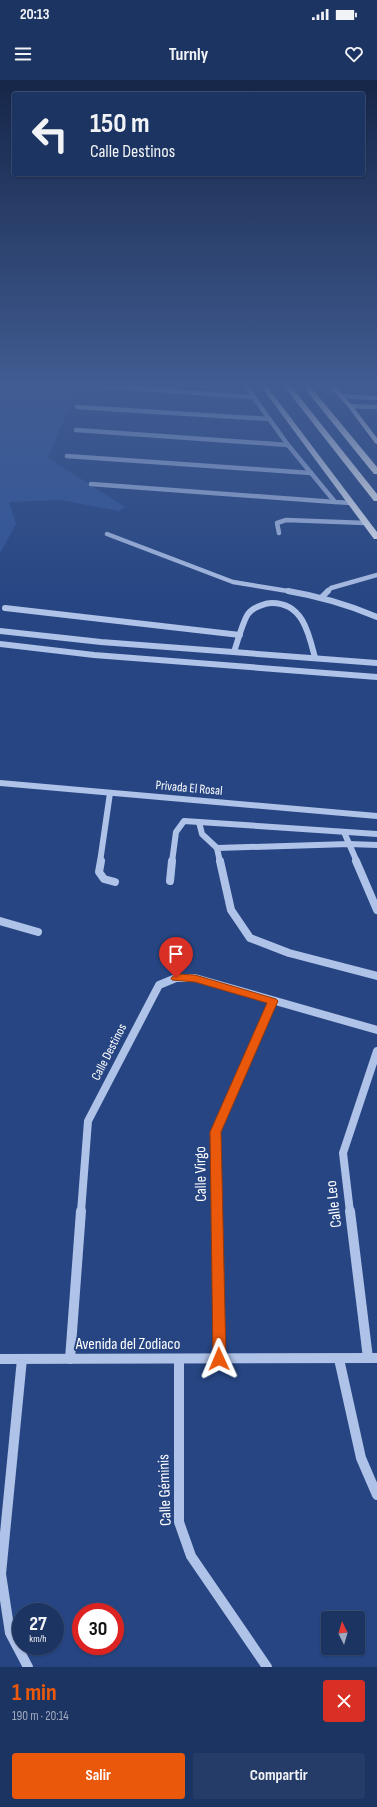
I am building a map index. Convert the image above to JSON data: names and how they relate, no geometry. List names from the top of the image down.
{
  "streets": {
    "street": [
      "Privada El Rosal",
      "Calle Destinos",
      "Calle Virgo",
      "Calle Leo",
      "Avenida del Zodiaco",
      "Calle Géminis"
    ]
  },
  "crossings": [
    ["Calle Destinos", "Calle Virgo"],
    ["Calle Destinos", "Avenida del Zodiaco"],
    ["Calle Virgo", "Avenida del Zodiaco"],
    ["Calle Leo", "Avenida del Zodiaco"],
    ["Avenida del Zodiaco", "Calle Géminis"]
  ],
  "north": "top",
  "page": {
    "status": "20:13",
    "header": "Turnly",
    "turn": ["150 m", "Calle Destinos"],
    "speed": "27 km/h",
    "limit": "30",
    "heading": ["1 min", "190 m · 20:14"],
    "buttons": ["Salir", "Compartir"]
  }
}
